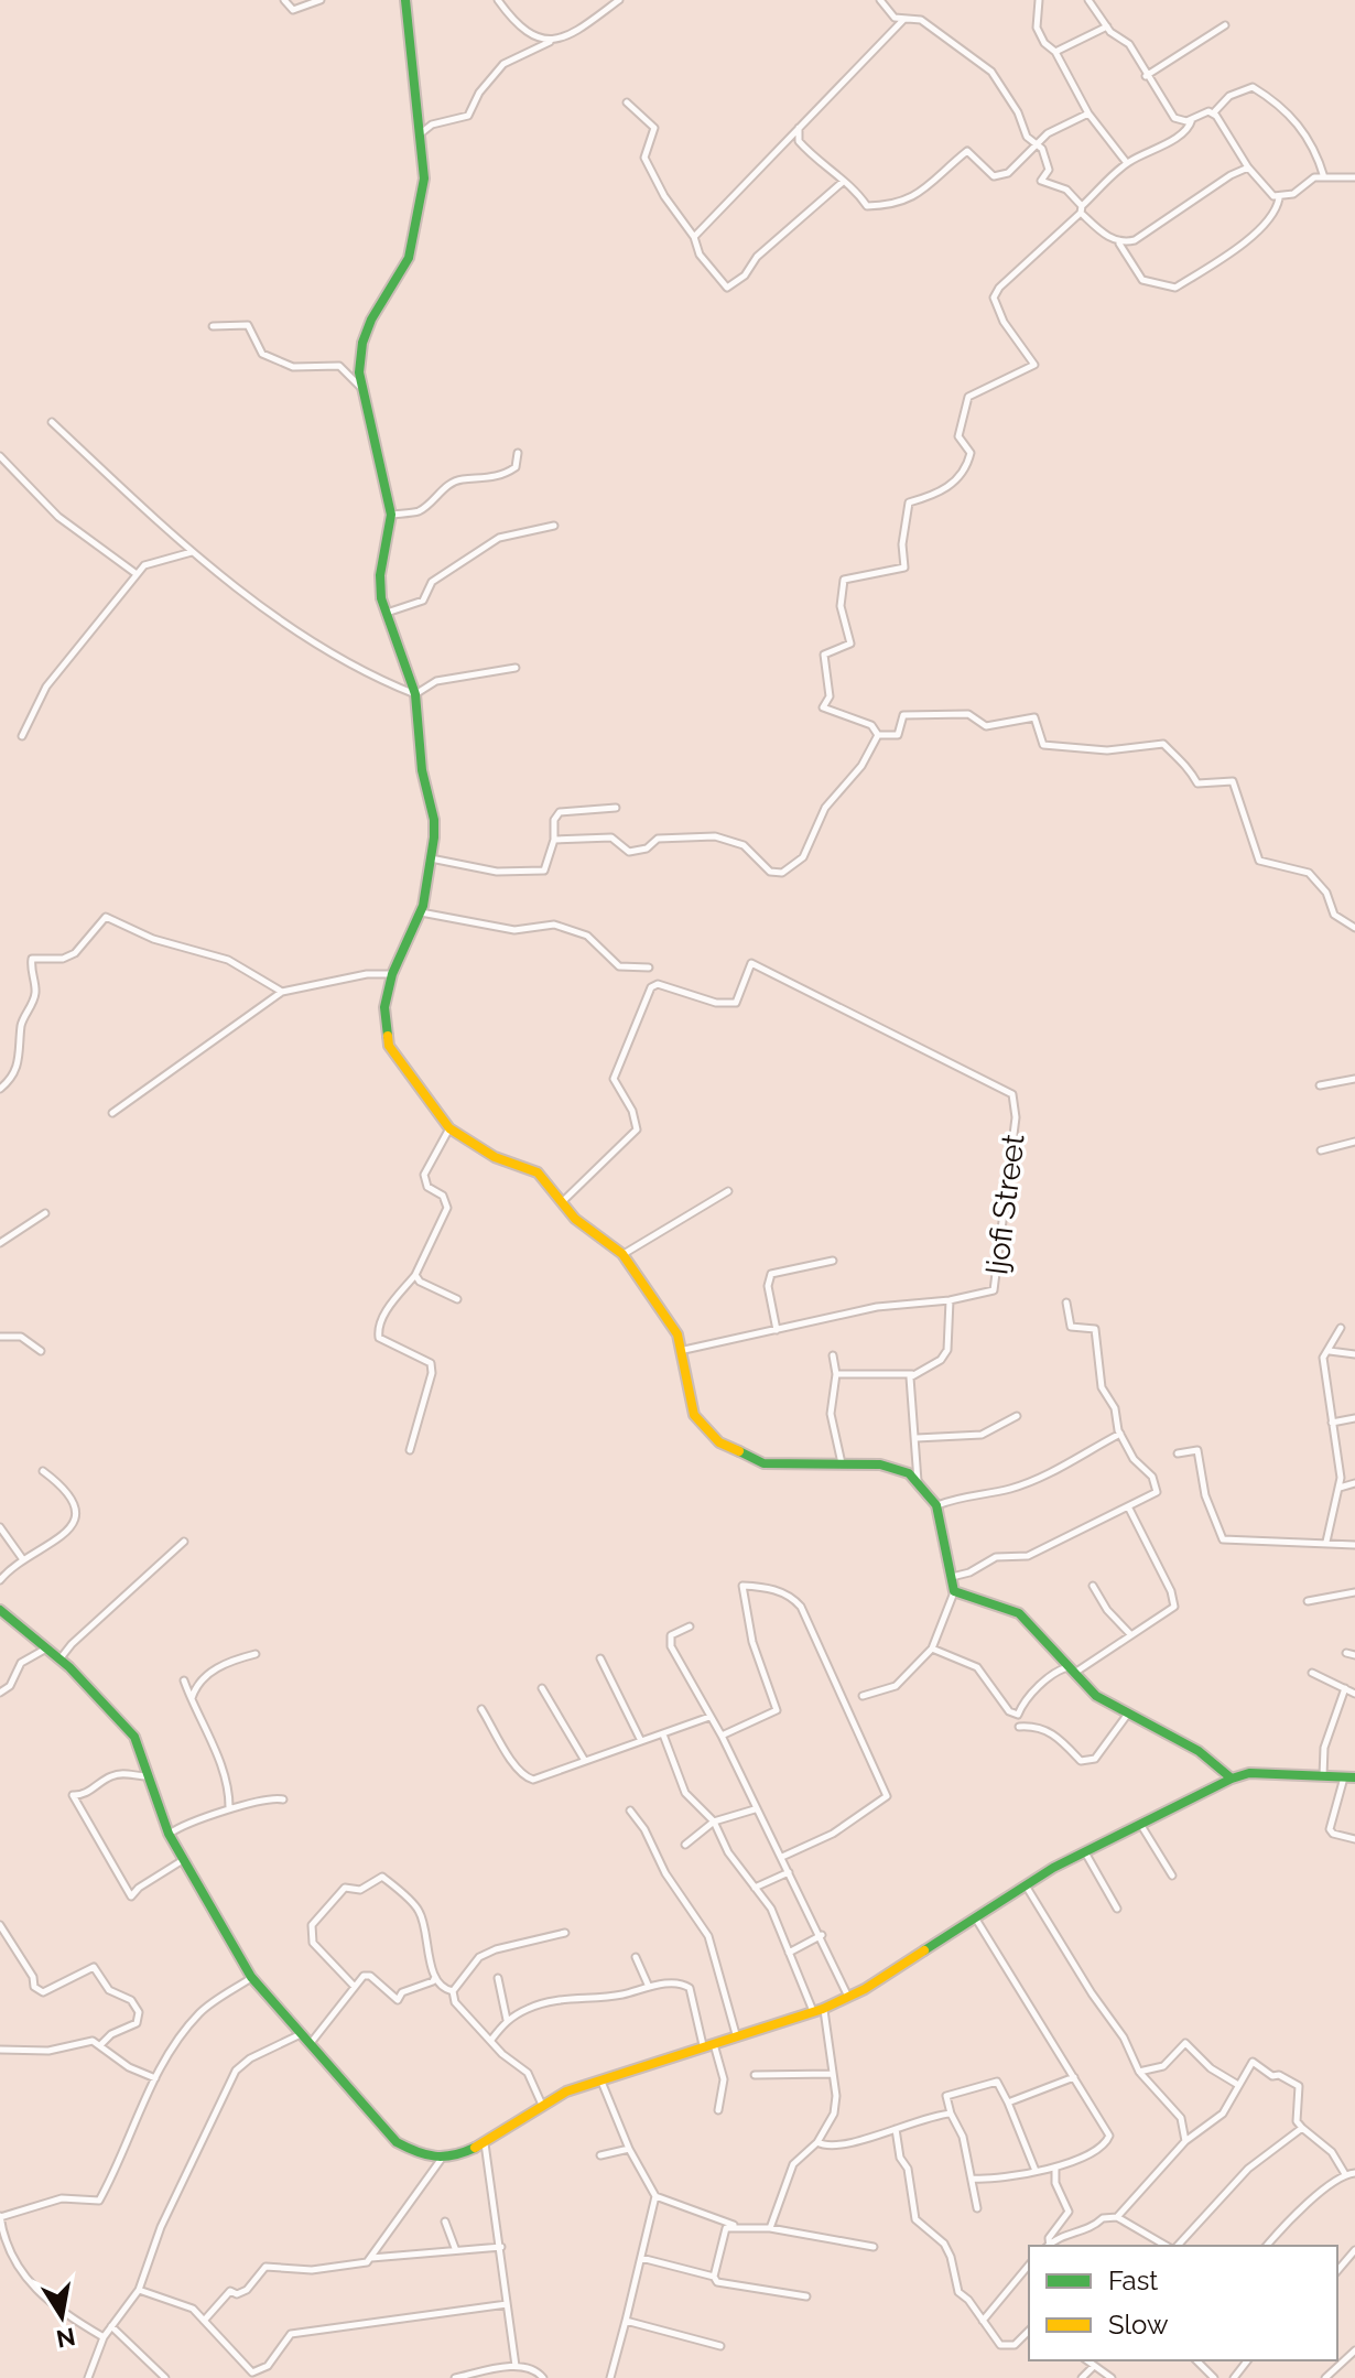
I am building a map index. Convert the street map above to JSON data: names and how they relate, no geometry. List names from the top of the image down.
{
  "streets": {
    "street": ["Ijofi Street"]
  },
  "legend": ["Fast", "Slow"],
  "north": "bottom"
}
